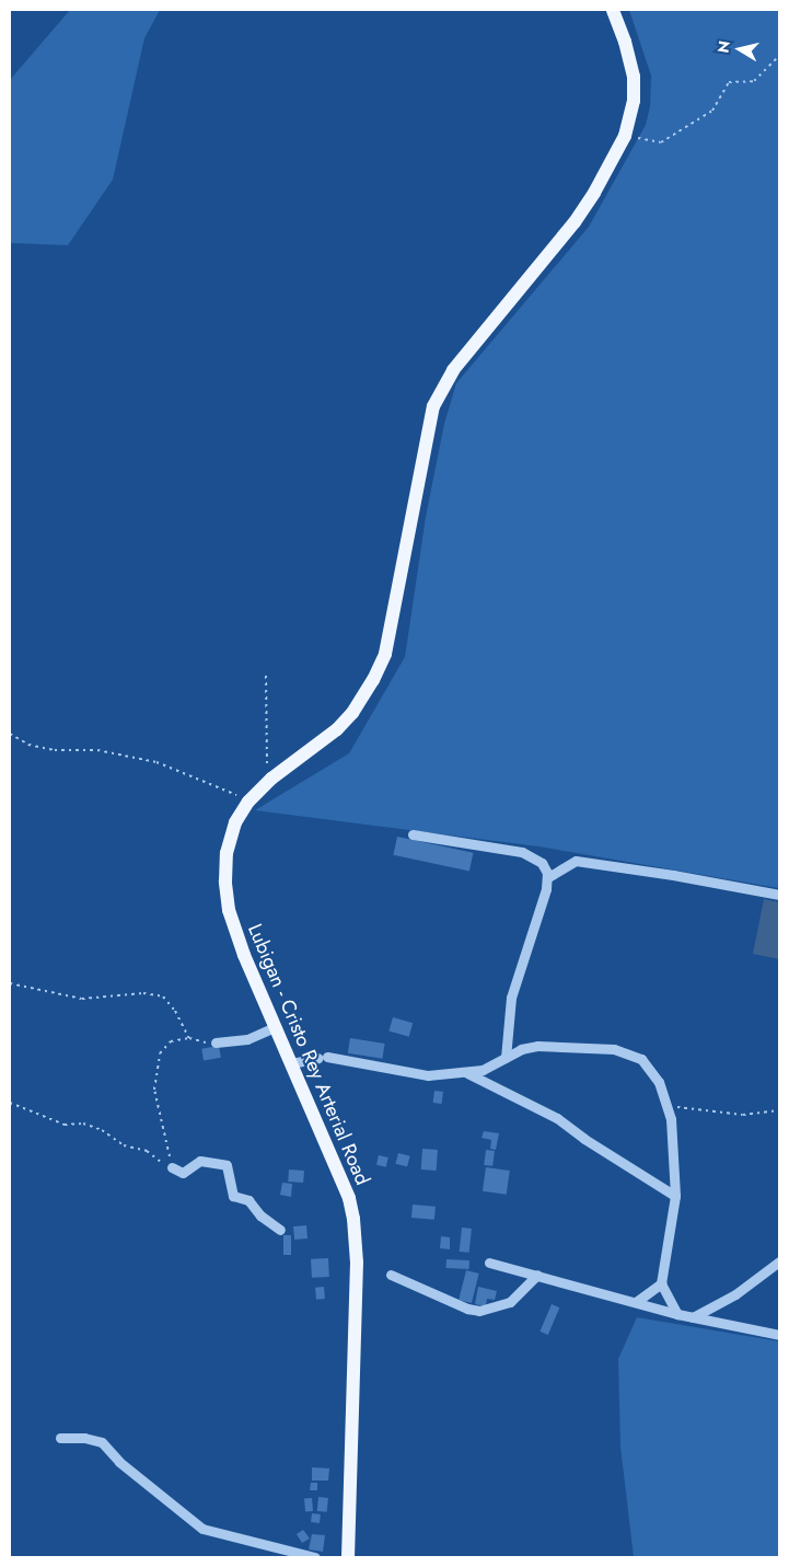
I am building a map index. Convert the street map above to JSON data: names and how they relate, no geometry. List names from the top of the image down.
{
  "streets": {
    "main road": ["Lubigan - Cristo Rey Arterial Road"]
  },
  "north": "left"
}
